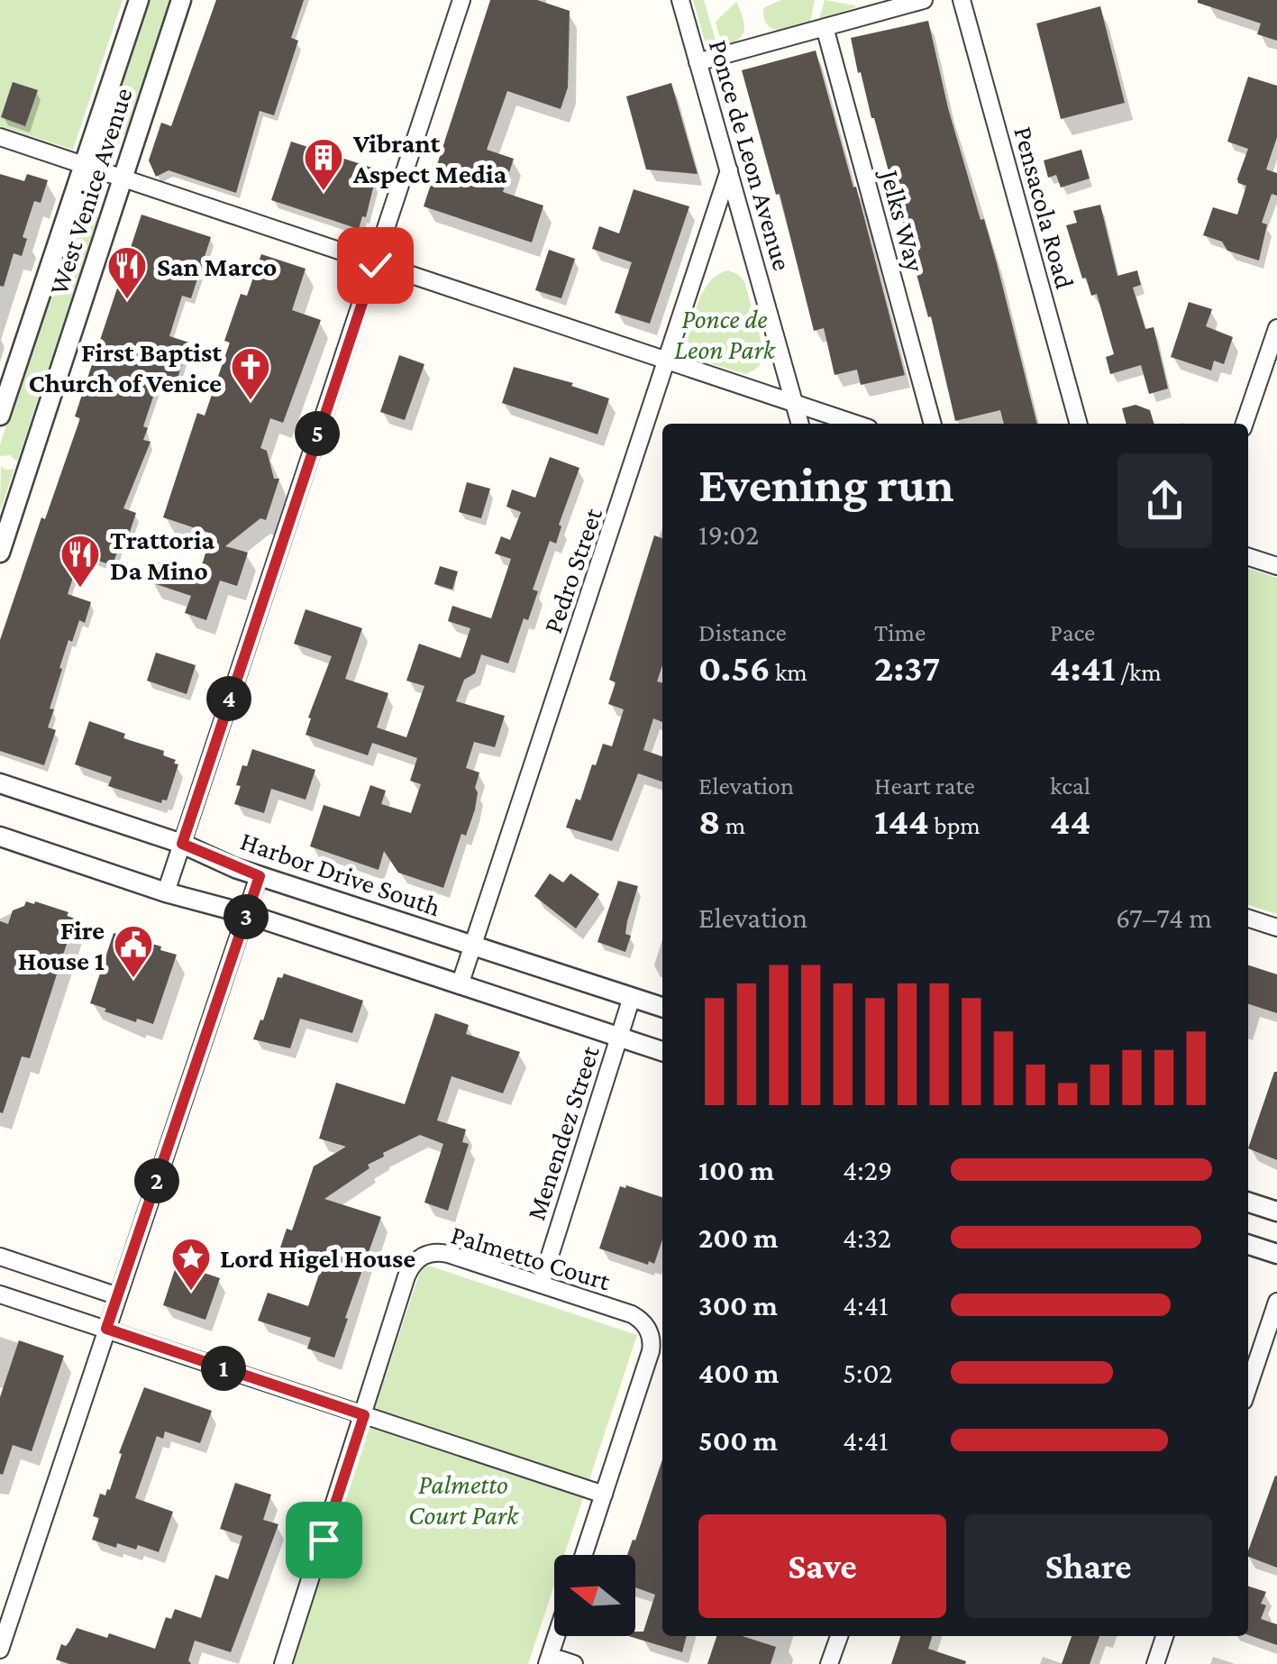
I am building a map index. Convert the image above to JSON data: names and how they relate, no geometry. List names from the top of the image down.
{
  "streets": {
    "street": [
      "Ponce de Leon Avenue",
      "West Venice Avenue",
      "Pensacola Road",
      "Jelks Way",
      "Pedro Street",
      "Harbor Drive South",
      "Menendez Street",
      "Palmetto Court"
    ]
  },
  "crossings": [
    ["Ponce de Leon Avenue", "Pedro Street"],
    ["Pedro Street", "Harbor Drive South"],
    ["Harbor Drive South", "Menendez Street"],
    ["Menendez Street", "Palmetto Court"]
  ],
  "parks": ["Ponce de Leon Park", "Palmetto Court Park"],
  "places": {
    "building": ["Vibrant Aspect Media"],
    "restaurant": ["San Marco", "Trattoria Da Mino"],
    "church": ["First Baptist Church of Venice"],
    "public building": ["Fire House 1"],
    "place": ["Lord Higel House"]
  },
  "north": "left",
  "page": {
    "pins": [
      "5",
      "4",
      "3",
      "2",
      "1"
    ],
    "heading": ["Evening run", "19:02"],
    "stats": [
      ["Distance", "0.56 km"],
      ["Time", "2:37"],
      ["Pace", "4:41 /km"],
      ["Elevation", "8 m"],
      ["Heart rate", "144 bpm"],
      ["kcal", "44"]
    ],
    "chart": ["Elevation", "67–74 m"],
    "list": [
      {
        "name": "100 m",
        "note": "4:29"
      },
      {
        "name": "200 m",
        "note": "4:32"
      },
      {
        "name": "300 m",
        "note": "4:41"
      },
      {
        "name": "400 m",
        "note": "5:02"
      },
      {
        "name": "500 m",
        "note": "4:41"
      }
    ],
    "buttons": ["Save", "Share"]
  }
}
